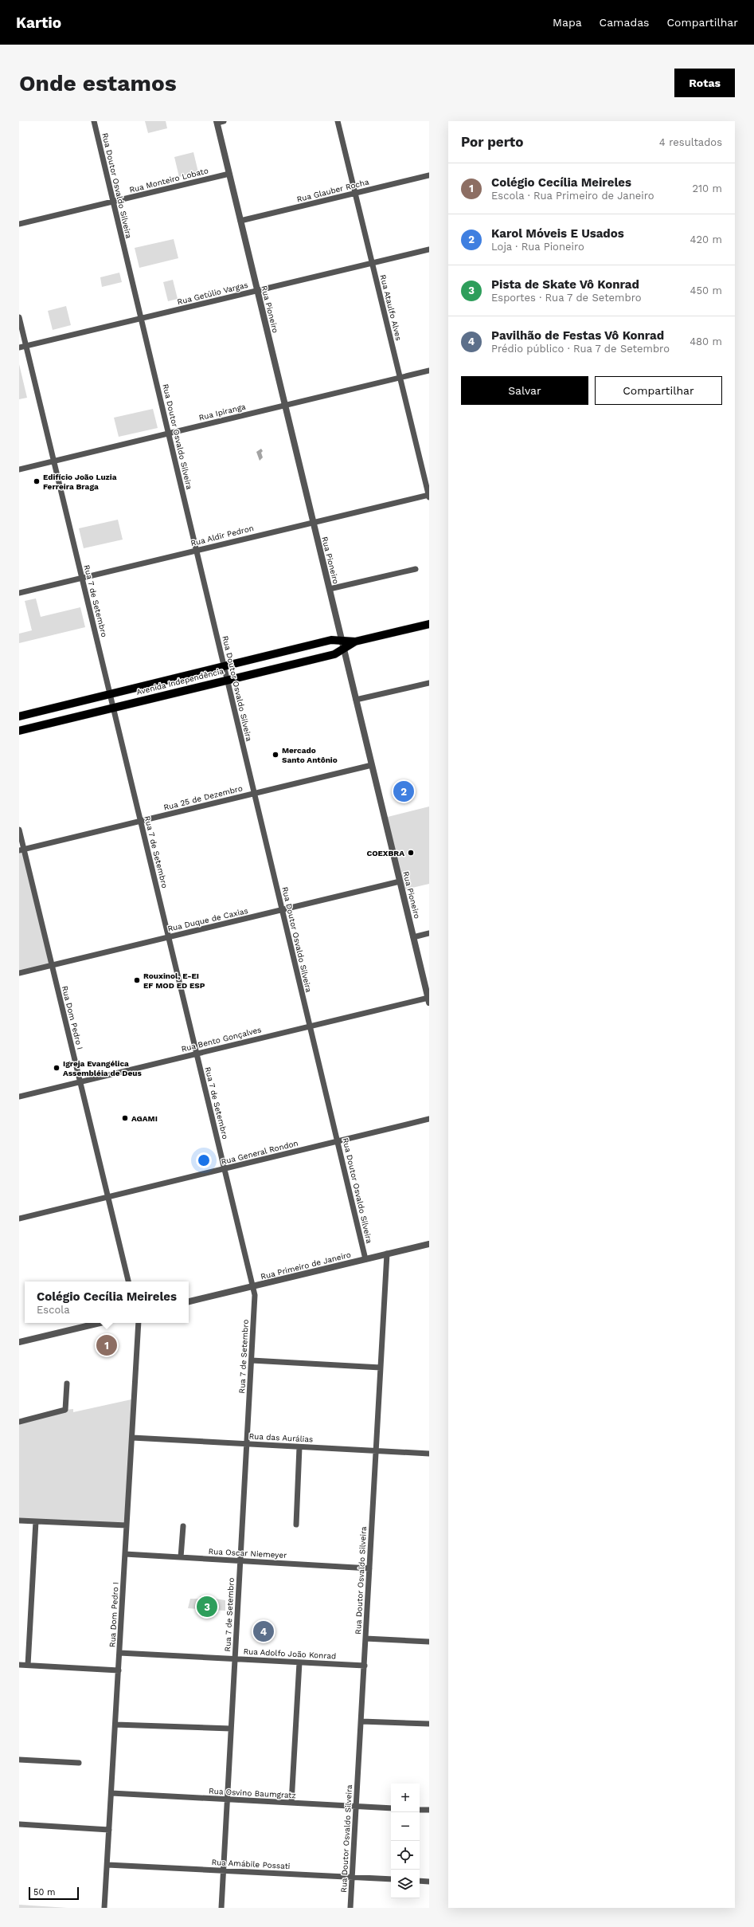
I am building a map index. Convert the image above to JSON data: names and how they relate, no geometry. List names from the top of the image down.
{
  "streets": {
    "main road": ["Avenida Independência"],
    "street": [
      "Rua Monteiro Lobato",
      "Rua Doutor Osvaldo Silveira",
      "Rua Glauber Rocha",
      "Rua Getúlio Vargas",
      "Rua Ataulfo Alves",
      "Rua Pioneiro",
      "Rua Ipiranga",
      "Rua Aldir Pedron",
      "Rua 7 de Setembro",
      "Rua 25 de Dezembro",
      "Rua Duque de Caxias",
      "Rua Dom Pedro I",
      "Rua Bento Gonçalves",
      "Rua General Rondon",
      "Rua Primeiro de Janeiro",
      "Rua das Aurálias",
      "Rua Oscar Niemeyer",
      "Rua Adolfo João Konrad",
      "Rua Osvino Baumgratz",
      "Rua Amábile Possati"
    ]
  },
  "crossings": [
    ["Rua Monteiro Lobato", "Rua Doutor Osvaldo Silveira"],
    ["Rua Monteiro Lobato", "Rua Pioneiro"],
    ["Rua Doutor Osvaldo Silveira", "Rua Getúlio Vargas"],
    ["Rua Doutor Osvaldo Silveira", "Rua Ipiranga"],
    ["Rua Doutor Osvaldo Silveira", "Rua Aldir Pedron"],
    ["Rua Doutor Osvaldo Silveira", "Avenida Independência"],
    ["Rua Doutor Osvaldo Silveira", "Rua 25 de Dezembro"],
    ["Rua Doutor Osvaldo Silveira", "Rua Duque de Caxias"],
    ["Rua Doutor Osvaldo Silveira", "Rua Bento Gonçalves"],
    ["Rua Doutor Osvaldo Silveira", "Rua General Rondon"],
    ["Rua Doutor Osvaldo Silveira", "Rua Primeiro de Janeiro"],
    ["Rua Doutor Osvaldo Silveira", "Rua das Aurálias"],
    ["Rua Doutor Osvaldo Silveira", "Rua Oscar Niemeyer"],
    ["Rua Doutor Osvaldo Silveira", "Rua Adolfo João Konrad"],
    ["Rua Doutor Osvaldo Silveira", "Rua Osvino Baumgratz"],
    ["Rua Doutor Osvaldo Silveira", "Rua Amábile Possati"],
    ["Rua Glauber Rocha", "Rua Ataulfo Alves"],
    ["Rua Glauber Rocha", "Rua Pioneiro"],
    ["Rua Getúlio Vargas", "Rua Ataulfo Alves"],
    ["Rua Getúlio Vargas", "Rua Pioneiro"],
    ["Rua Getúlio Vargas", "Rua 7 de Setembro"],
    ["Rua Ataulfo Alves", "Rua Ipiranga"],
    ["Rua Ataulfo Alves", "Rua Aldir Pedron"],
    ["Rua Pioneiro", "Rua Ipiranga"],
    ["Rua Pioneiro", "Rua Aldir Pedron"],
    ["Rua Pioneiro", "Avenida Independência"],
    ["Rua Pioneiro", "Rua 25 de Dezembro"],
    ["Rua Pioneiro", "Rua Duque de Caxias"],
    ["Rua Pioneiro", "Rua Bento Gonçalves"],
    ["Rua Ipiranga", "Rua 7 de Setembro"],
    ["Rua Aldir Pedron", "Rua 7 de Setembro"],
    ["Rua 7 de Setembro", "Avenida Independência"],
    ["Rua 7 de Setembro", "Rua 25 de Dezembro"],
    ["Rua 7 de Setembro", "Rua Duque de Caxias"],
    ["Rua 7 de Setembro", "Rua Bento Gonçalves"],
    ["Rua 7 de Setembro", "Rua General Rondon"],
    ["Rua 7 de Setembro", "Rua Primeiro de Janeiro"],
    ["Rua 7 de Setembro", "Rua das Aurálias"],
    ["Rua 7 de Setembro", "Rua Oscar Niemeyer"],
    ["Rua 7 de Setembro", "Rua Adolfo João Konrad"],
    ["Rua 7 de Setembro", "Rua Osvino Baumgratz"],
    ["Rua 7 de Setembro", "Rua Amábile Possati"],
    ["Rua 25 de Dezembro", "Rua Dom Pedro I"],
    ["Rua Duque de Caxias", "Rua Dom Pedro I"],
    ["Rua Dom Pedro I", "Rua Bento Gonçalves"],
    ["Rua Dom Pedro I", "Rua General Rondon"],
    ["Rua Dom Pedro I", "Rua das Aurálias"],
    ["Rua Dom Pedro I", "Rua Oscar Niemeyer"],
    ["Rua Dom Pedro I", "Rua Adolfo João Konrad"],
    ["Rua Dom Pedro I", "Rua Osvino Baumgratz"],
    ["Rua Dom Pedro I", "Rua Amábile Possati"]
  ],
  "places": [
    "Edifício João Luzia Ferreira Braga",
    "Mercado Santo Antônio",
    "COEXBRA",
    "Rouxinol, E-EI EF MOD ED ESP",
    "Igreja Evangélica Assembléia de Deus",
    "AGAMI"
  ],
  "scale_bar": "50 m",
  "page": {
    "header": "Kartio",
    "nav": ["Mapa", "Camadas", "Compartilhar"],
    "buttons": [
      "Rotas",
      ["Salvar", "Compartilhar"]
    ],
    "title": "Onde estamos",
    "heading": ["Por perto", "4 resultados"],
    "list": [
      {
        "mark": "1",
        "name": "Colégio Cecília Meireles",
        "note": "Escola · Rua Primeiro de Janeiro",
        "value": "210 m"
      },
      {
        "mark": "2",
        "name": "Karol Móveis E Usados",
        "note": "Loja · Rua Pioneiro",
        "value": "420 m"
      },
      {
        "mark": "3",
        "name": "Pista de Skate Vô Konrad",
        "note": "Esportes · Rua 7 de Setembro",
        "value": "450 m"
      },
      {
        "mark": "4",
        "name": "Pavilhão de Festas Vô Konrad",
        "note": "Prédio público · Rua 7 de Setembro",
        "value": "480 m"
      }
    ],
    "pins": [
      "2",
      "1",
      "3",
      "4"
    ],
    "popup": ["Colégio Cecília Meireles", "Escola"],
    "map_buttons": ["+", "−"],
    "scale": "50 m"
  }
}
